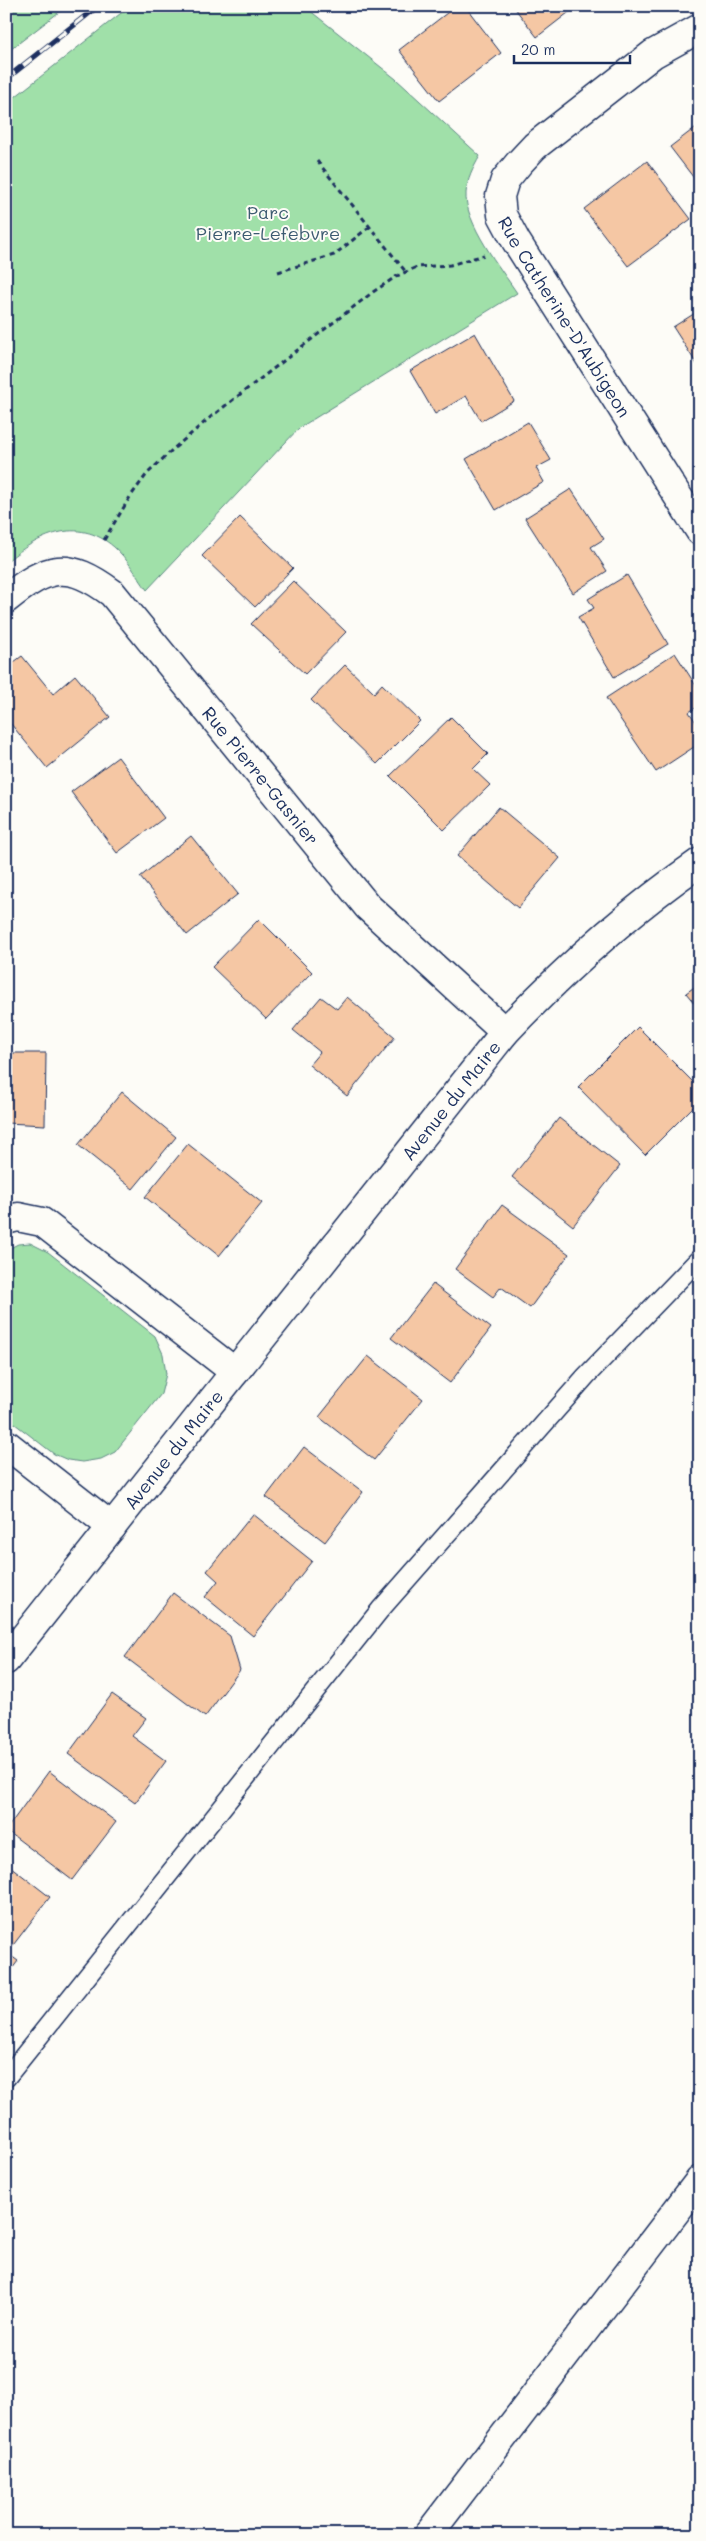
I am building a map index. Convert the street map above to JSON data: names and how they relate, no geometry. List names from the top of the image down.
{
  "streets": {
    "street": ["Rue Catherine-D'Aubigeon", "Rue Pierre-Gasnier", "Avenue du Maire"]
  },
  "crossings": [
    ["Rue Pierre-Gasnier", "Avenue du Maire"]
  ],
  "parks": ["Parc Pierre-Lefebvre"],
  "scale_bar": "20 m"
}
